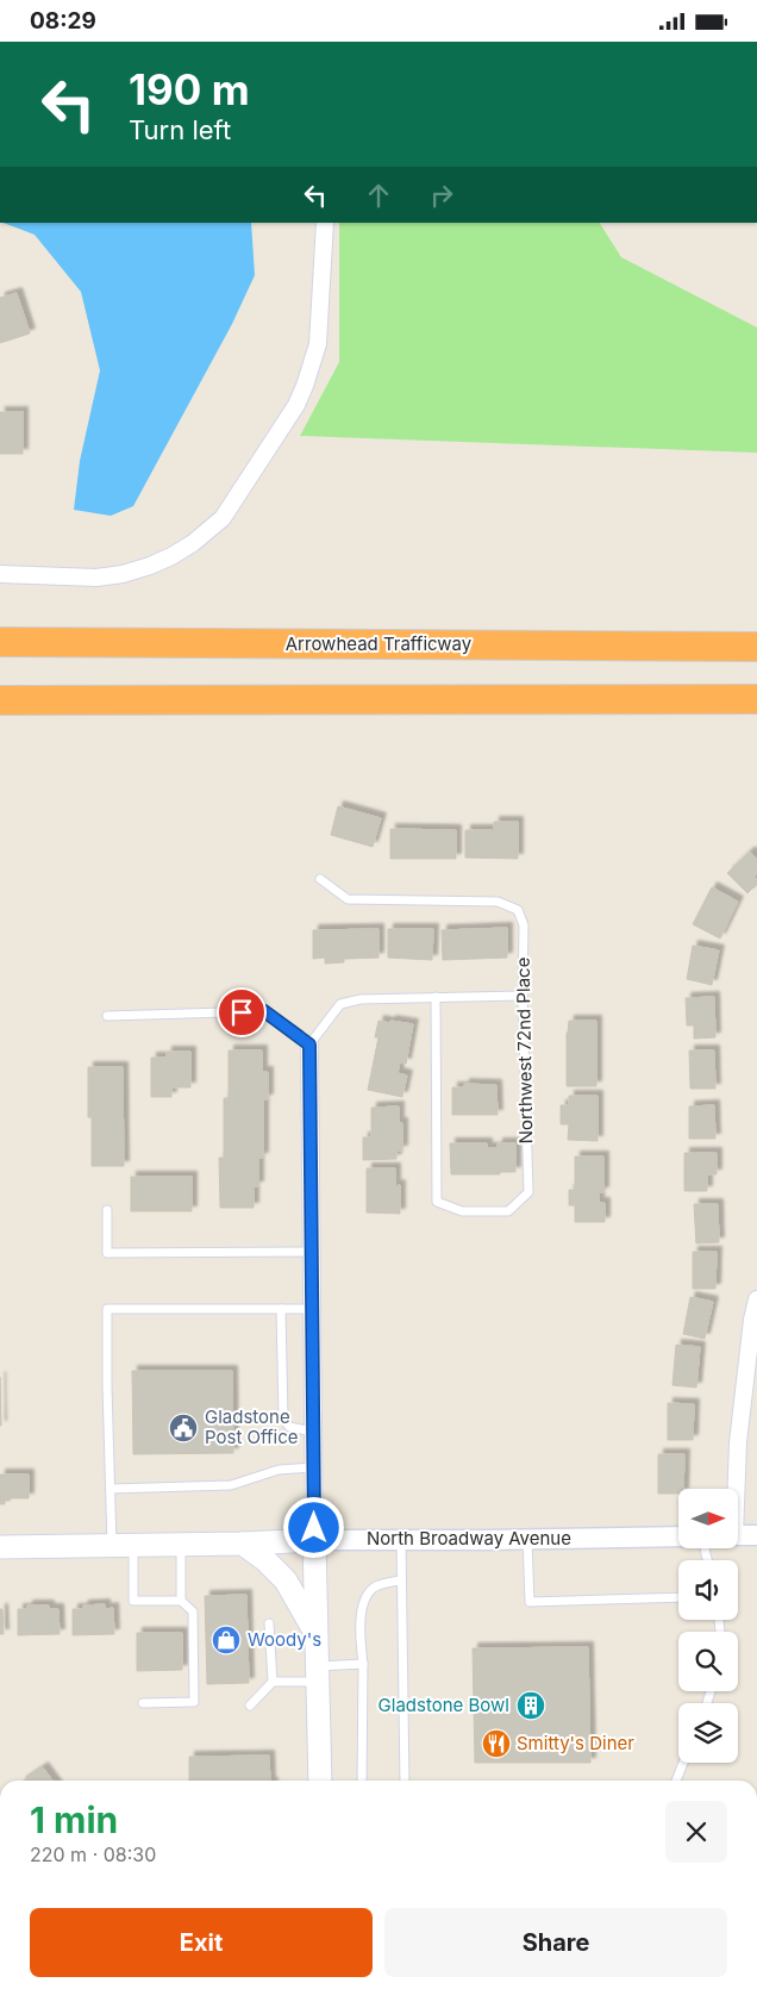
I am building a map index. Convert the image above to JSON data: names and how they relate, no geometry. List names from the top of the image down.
{
  "streets": {
    "highway": ["Arrowhead Trafficway"],
    "main road": ["North Broadway Avenue"],
    "lane": ["Northwest 72nd Place"]
  },
  "places": {
    "public building": ["Gladstone Post Office"],
    "shop": ["Woody's"],
    "building": ["Gladstone Bowl"],
    "restaurant": ["Smitty's Diner"]
  },
  "north": "right",
  "page": {
    "status": "08:29",
    "turn": ["190 m", "Turn left"],
    "heading": ["1 min", "220 m · 08:30"],
    "buttons": ["Exit", "Share"]
  }
}
